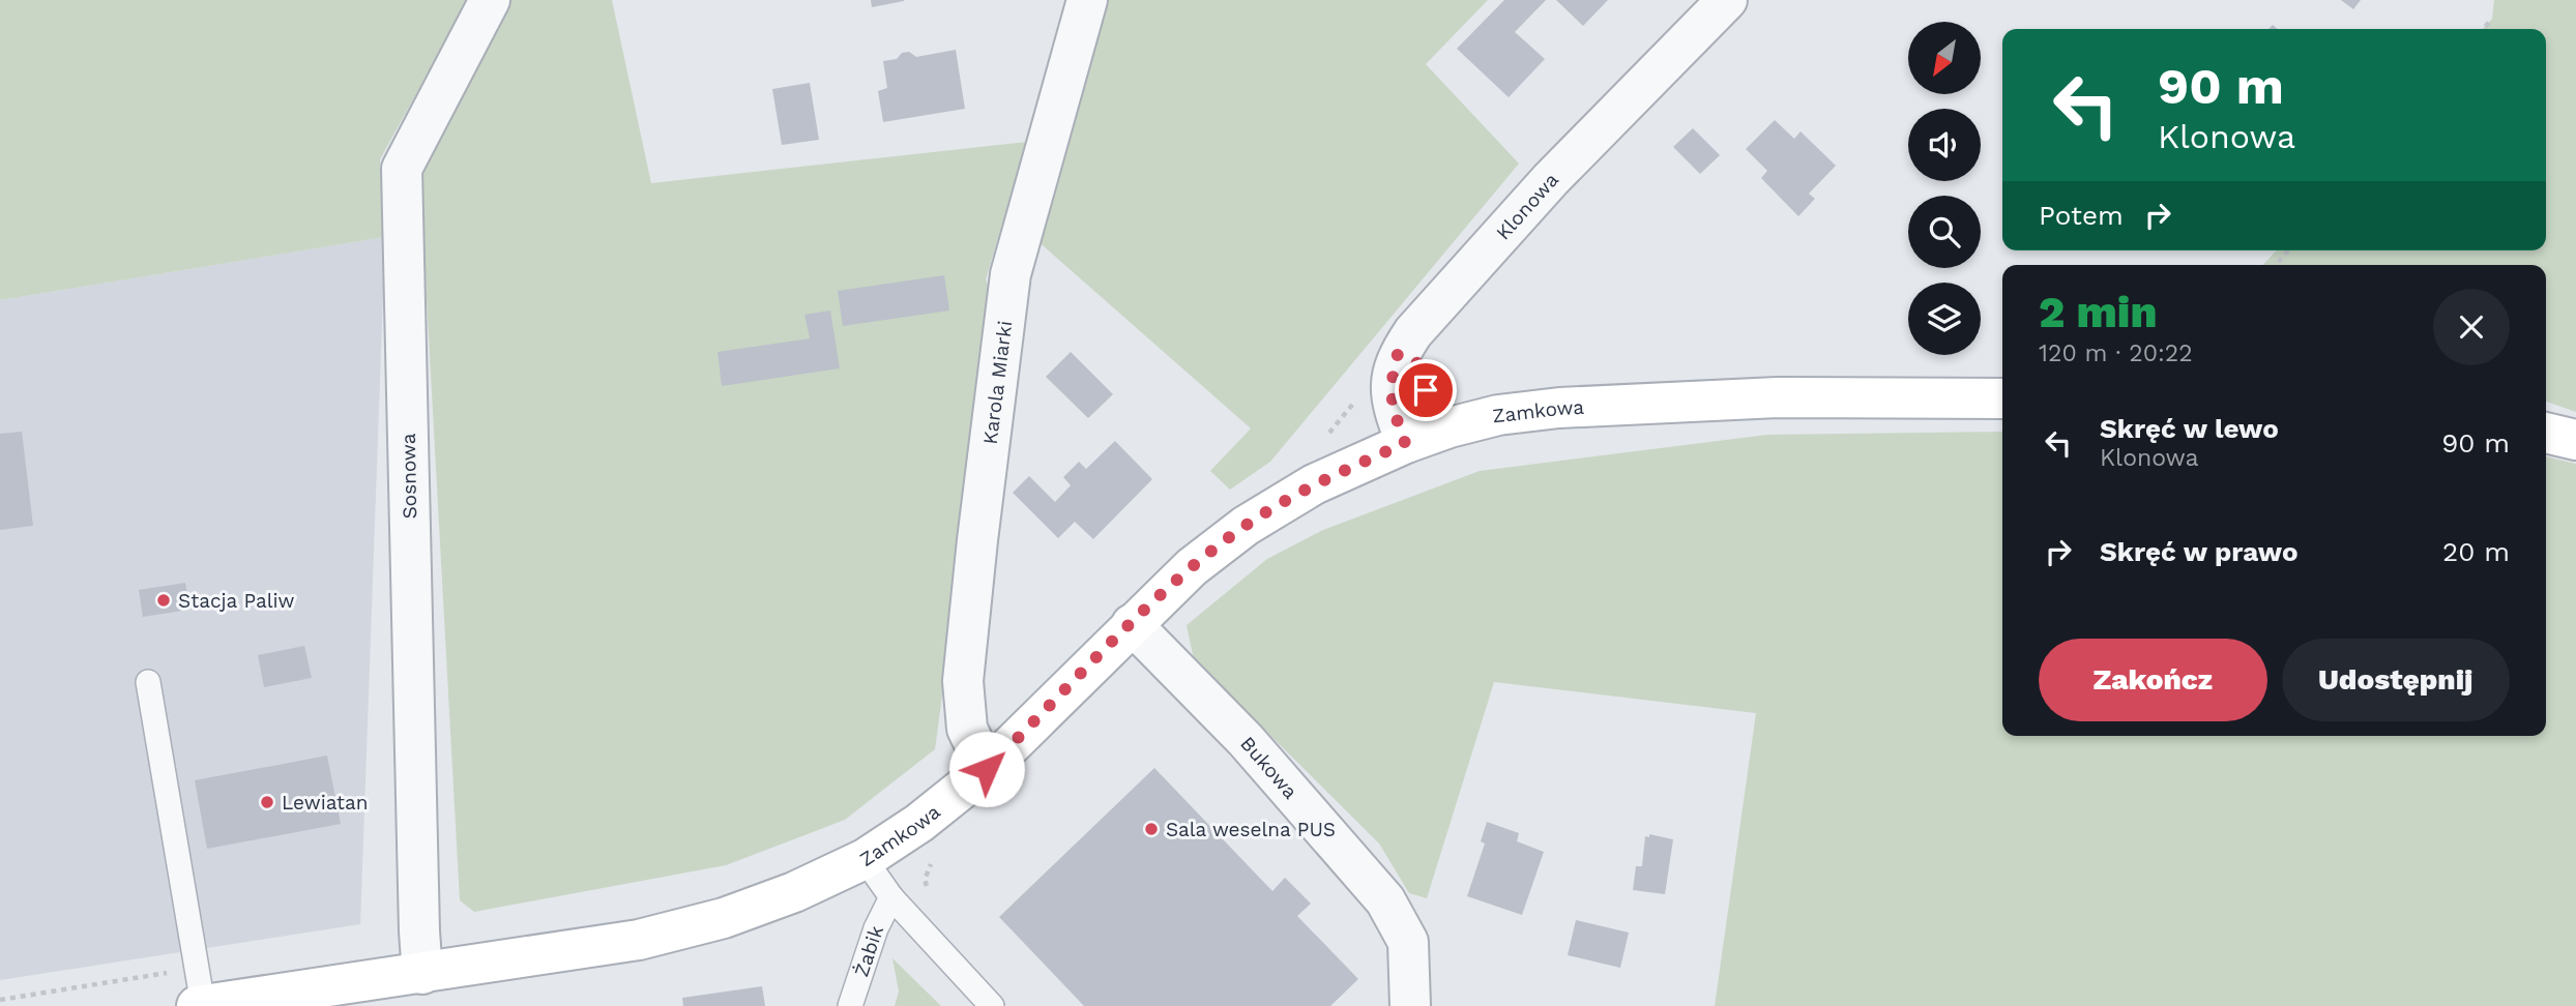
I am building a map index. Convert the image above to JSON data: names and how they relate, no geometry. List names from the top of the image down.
{
  "streets": {
    "street": [
      "Klonowa",
      "Karola Miarki",
      "Zamkowa",
      "Sosnowa",
      "Bukowa"
    ],
    "lane": ["Żabik"]
  },
  "crossings": [
    ["Klonowa", "Zamkowa"],
    ["Karola Miarki", "Zamkowa"],
    ["Zamkowa", "Sosnowa"],
    ["Zamkowa", "Bukowa"]
  ],
  "places": ["Stacja Paliw", "Lewiatan", "Sala weselna PUS"],
  "north": "bottom left",
  "page": {
    "turn": ["90 m", "Klonowa"],
    "then": "Potem",
    "heading": ["2 min", "120 m · 20:22"],
    "list": [
      {
        "name": "Skręć w lewo",
        "note": "Klonowa",
        "value": "90 m"
      },
      {
        "name": "Skręć w prawo",
        "value": "20 m"
      }
    ],
    "buttons": ["Zakończ", "Udostępnij"]
  }
}
